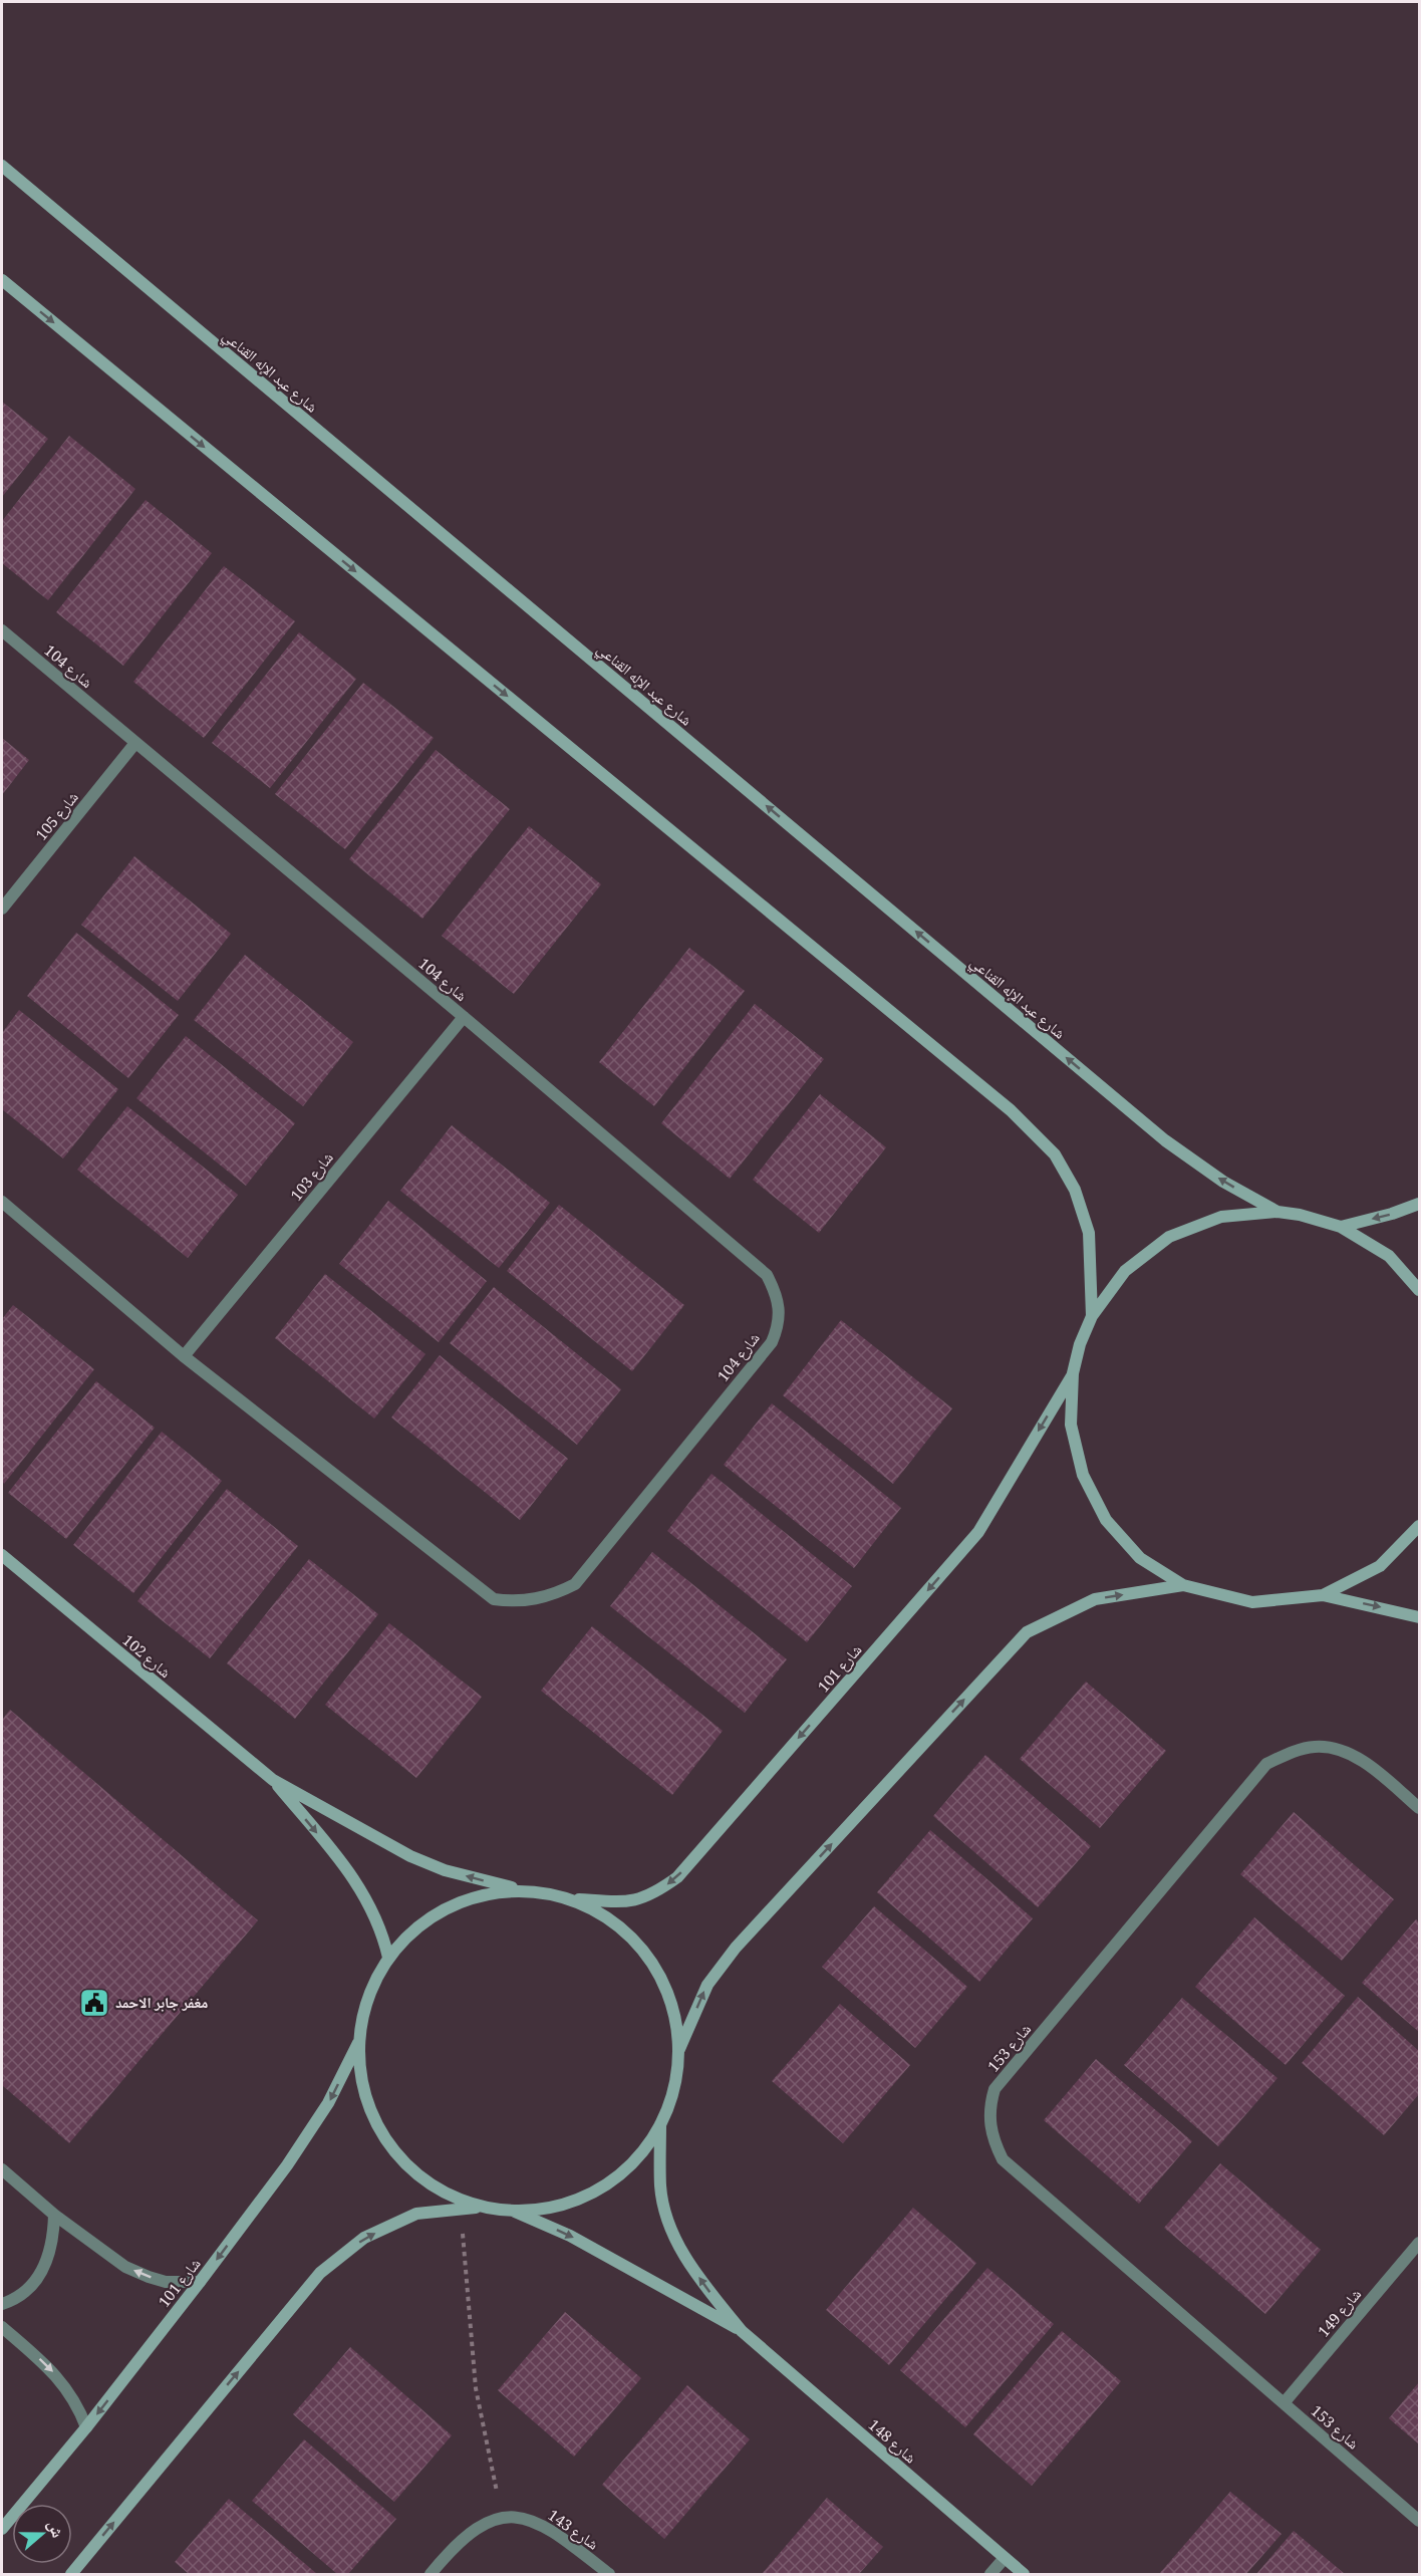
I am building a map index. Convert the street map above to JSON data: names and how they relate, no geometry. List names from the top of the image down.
{
  "streets": {
    "street": [
      "شارع عبد الإله القناعي",
      "شارع 104",
      "شارع 105",
      "شارع 103",
      "شارع 102",
      "شارع 101",
      "شارع 153",
      "شارع 149",
      "شارع 148",
      "شارع 143"
    ]
  },
  "crossings": [
    ["شارع 104", "شارع 105"],
    ["شارع 104", "شارع 103"],
    ["شارع 153", "شارع 149"]
  ],
  "places": {
    "public building": ["مغفر جابر الاحمد"]
  },
  "north": "right"
}
